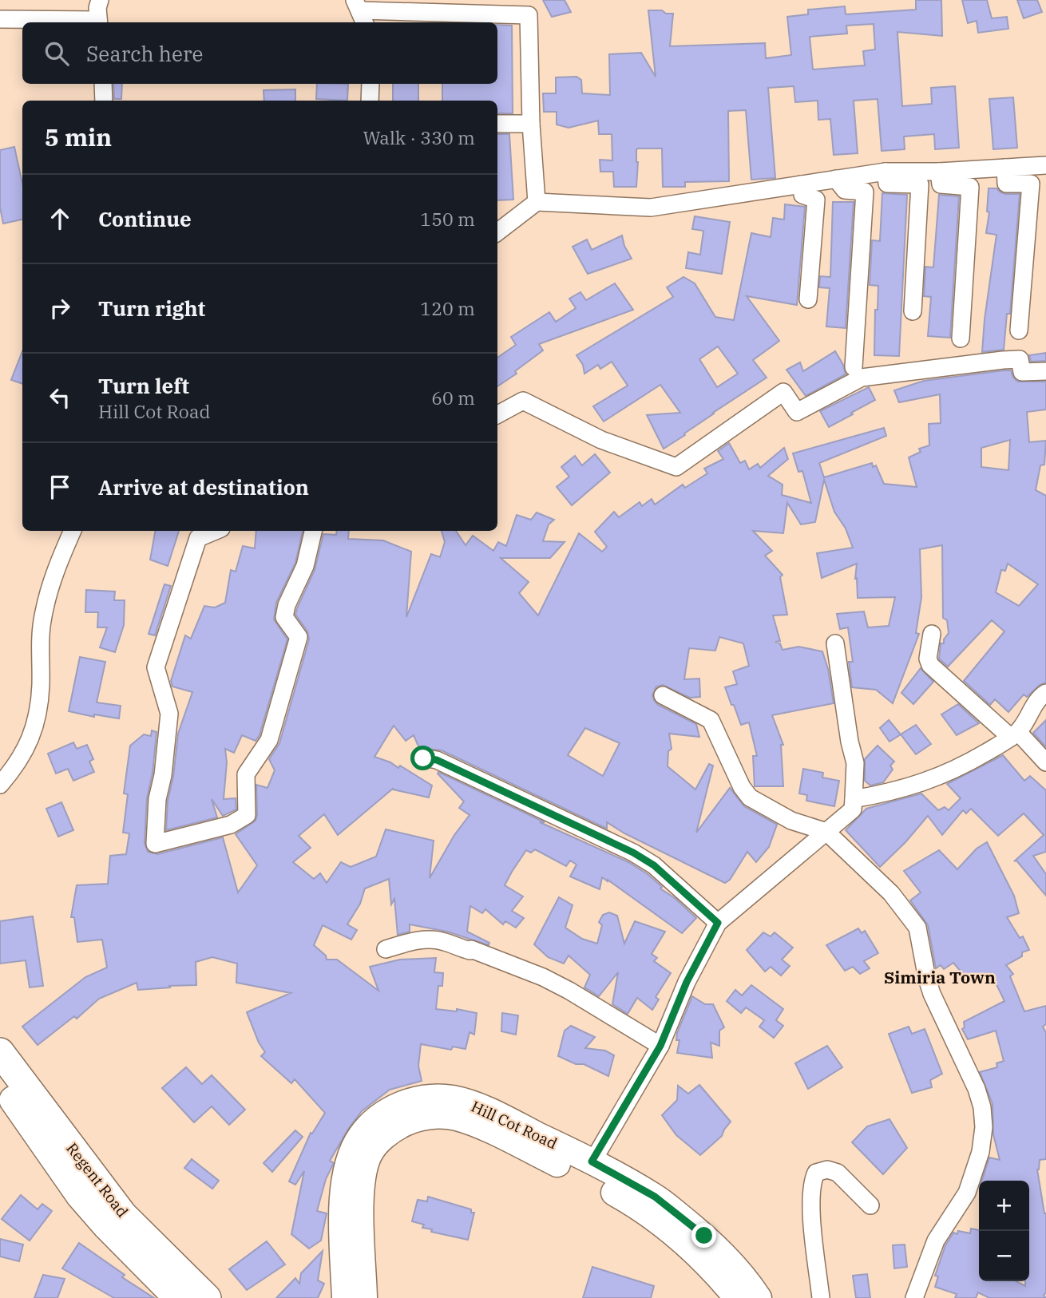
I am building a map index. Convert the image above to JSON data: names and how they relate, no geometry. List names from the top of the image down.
{
  "streets": {
    "main road": ["Hill Cot Road", "Regent Road"]
  },
  "districts": ["Simiria Town"],
  "page": {
    "search": "Search here",
    "heading": ["5 min", "Walk · 330 m"],
    "list": [
      ["Continue", "150 m"],
      ["Turn right", "120 m"],
      ["Turn left", "Hill Cot Road", "60 m"],
      "Arrive at destination"
    ],
    "map_buttons": ["+", "−"]
  }
}
